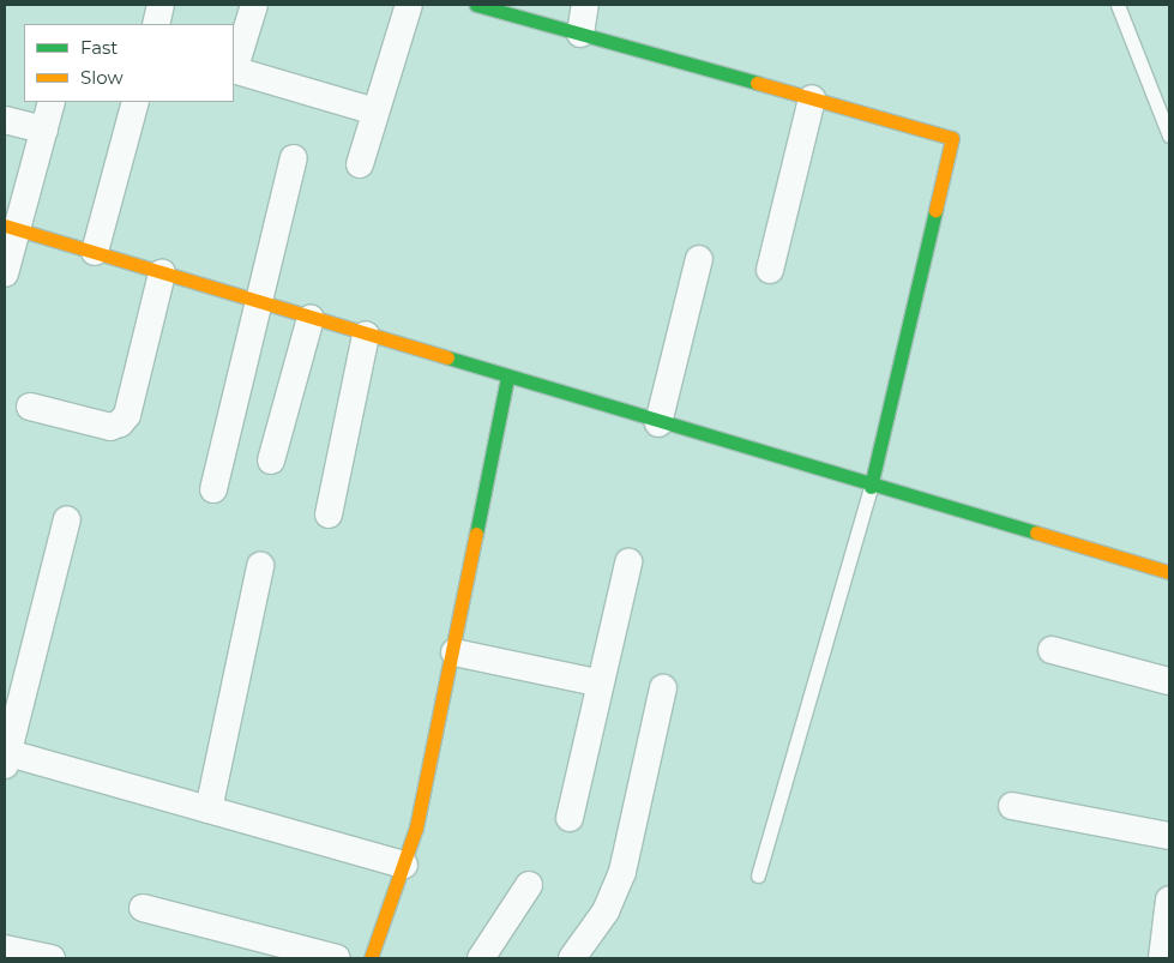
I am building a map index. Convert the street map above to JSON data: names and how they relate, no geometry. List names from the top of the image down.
{
  "legend": ["Fast", "Slow"]
}
